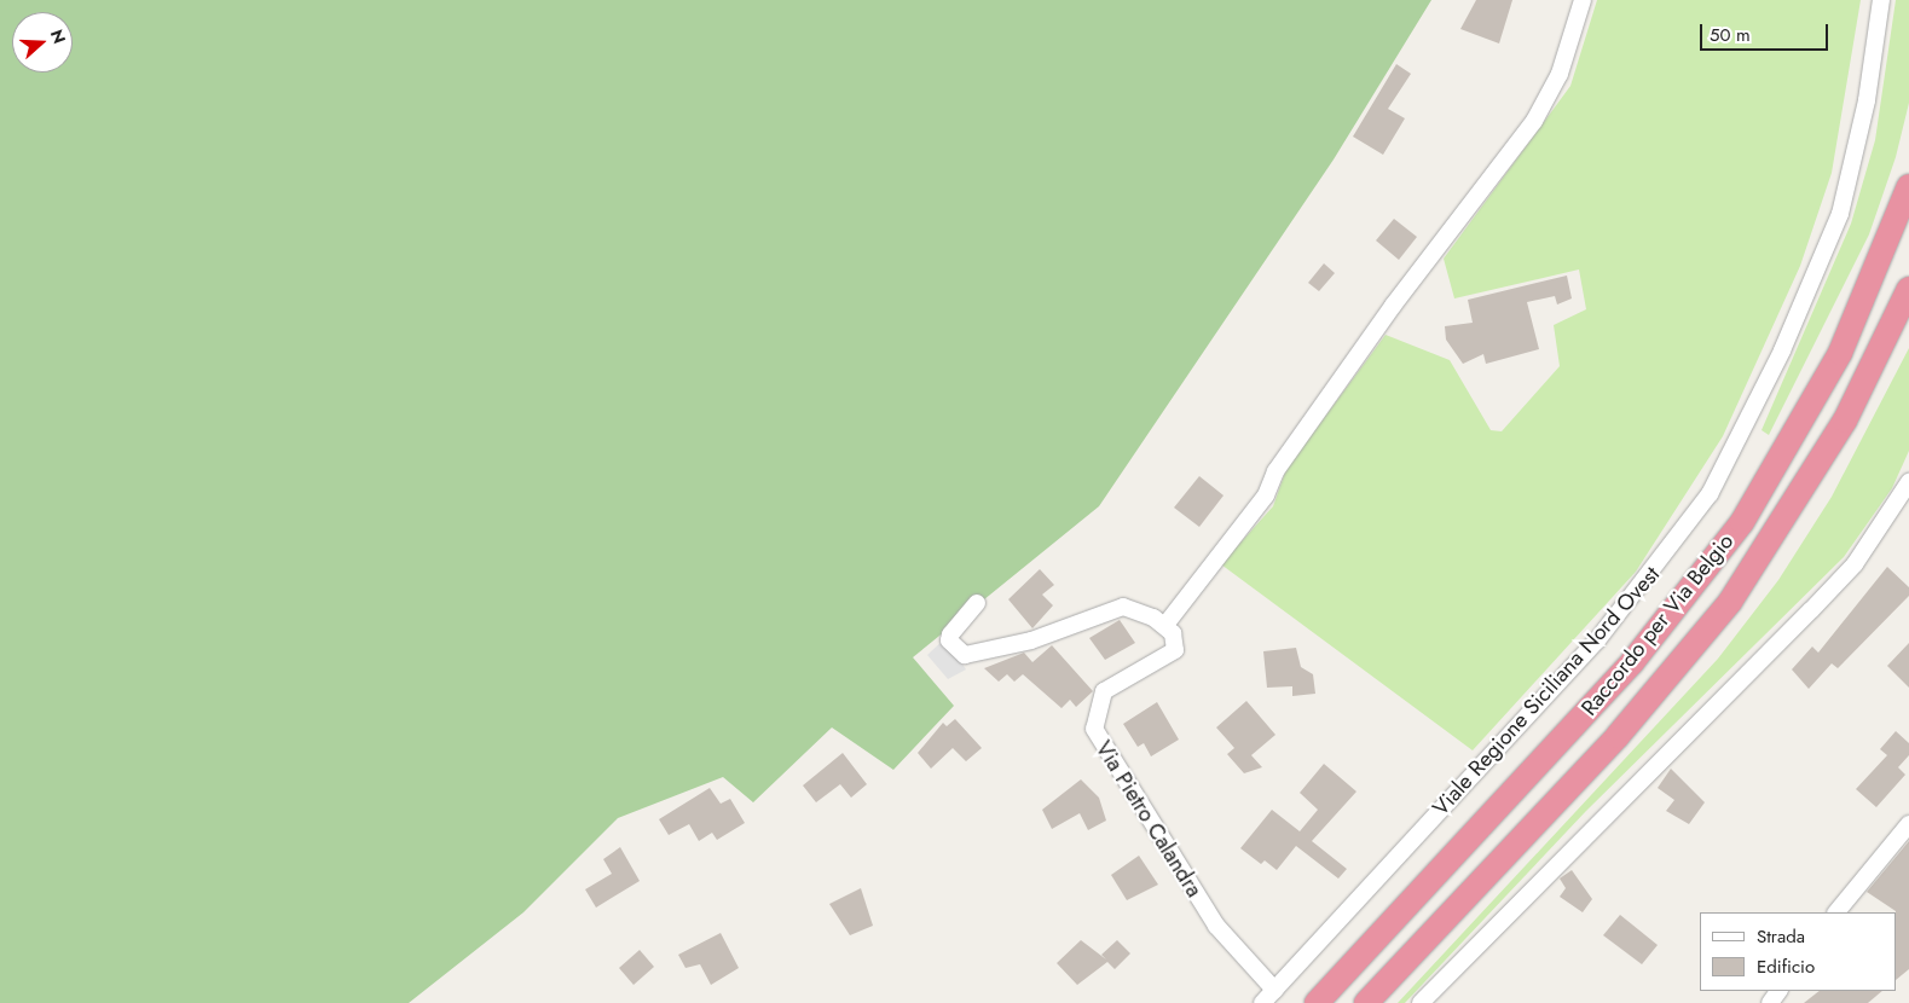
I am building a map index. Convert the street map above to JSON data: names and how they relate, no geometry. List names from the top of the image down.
{
  "streets": {
    "highway": ["Raccordo per Via Belgio"],
    "street": ["Viale Regione Siciliana Nord Ovest", "Via Pietro Calandra"]
  },
  "crossings": [
    ["Viale Regione Siciliana Nord Ovest", "Via Pietro Calandra"]
  ],
  "legend": ["Strada", "Edificio"],
  "scale_bar": "50 m",
  "north": "right"
}
